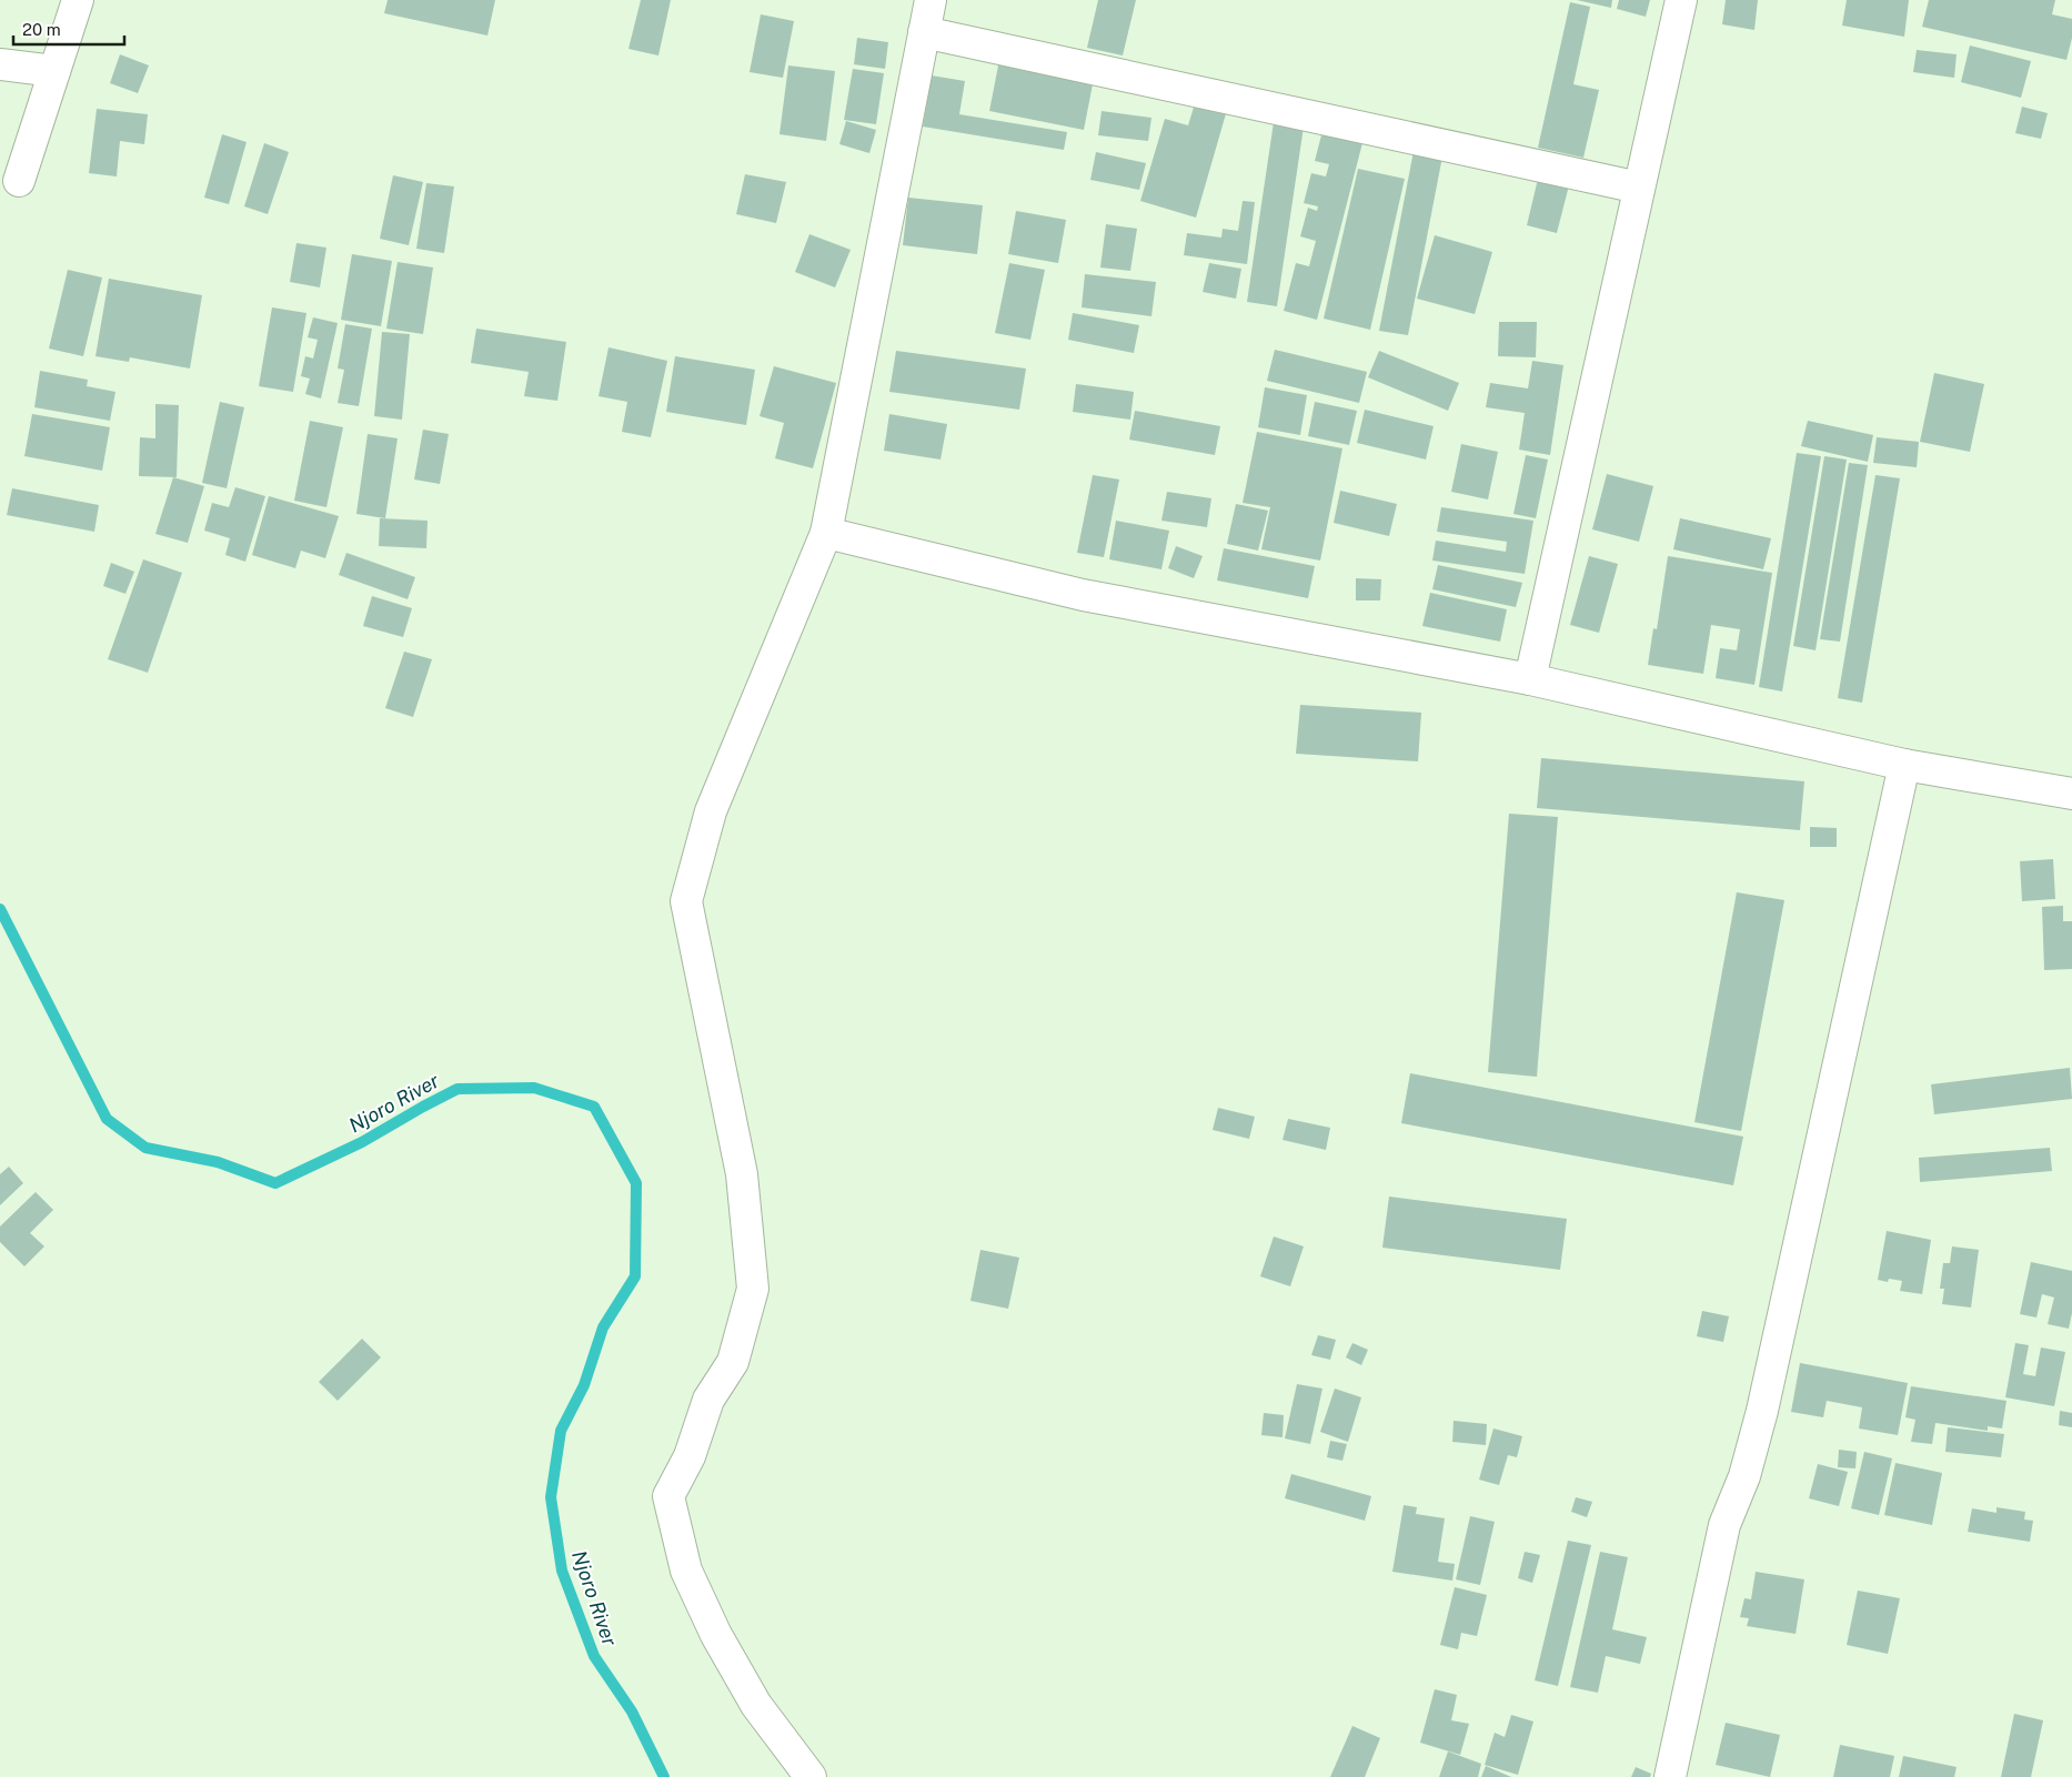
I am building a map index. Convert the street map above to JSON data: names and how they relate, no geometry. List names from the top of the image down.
{
  "water": ["Njoro River"],
  "scale_bar": "20 m"
}
